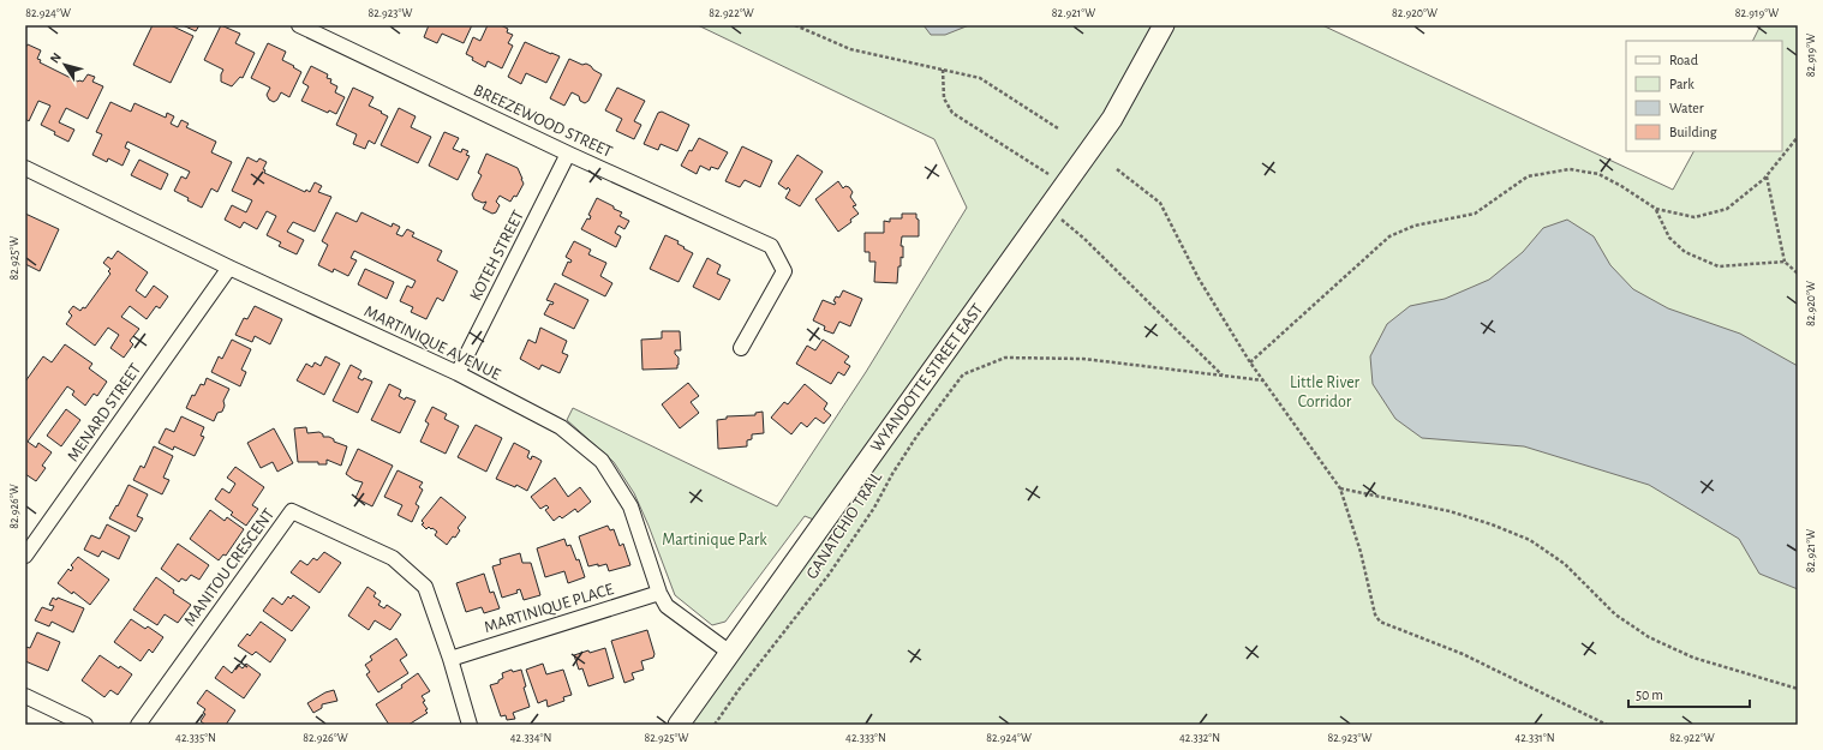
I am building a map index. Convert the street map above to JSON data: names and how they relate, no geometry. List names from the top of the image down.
{
  "streets": {
    "street": [
      "BREEZEWOOD STREET",
      "KOTEH STREET",
      "MARTINIQUE AVENUE",
      "WYANDOTTE STREET EAST",
      "MENARD STREET",
      "MANITOU CRESCENT",
      "MARTINIQUE PLACE"
    ],
    "path": ["GANATCHIO TRAIL"]
  },
  "crossings": [
    ["BREEZEWOOD STREET", "KOTEH STREET"],
    ["KOTEH STREET", "MARTINIQUE AVENUE"],
    ["MARTINIQUE AVENUE", "WYANDOTTE STREET EAST"],
    ["MARTINIQUE AVENUE", "MENARD STREET"],
    ["MARTINIQUE AVENUE", "MARTINIQUE PLACE"],
    ["MANITOU CRESCENT", "MARTINIQUE PLACE"]
  ],
  "parks": ["Little River Corridor", "Martinique Park"],
  "legend": [
    "Road",
    "Park",
    "Water",
    "Building"
  ],
  "scale_bar": "50 m",
  "north": "top left",
  "coordinates": [
    "82.924°W",
    "82.923°W",
    "82.922°W",
    "82.921°W",
    "82.920°W",
    "82.919°W",
    "82.925°W",
    "82.926°W",
    "42.335°N",
    "42.334°N",
    "42.333°N",
    "42.332°N",
    "42.331°N"
  ]
}
